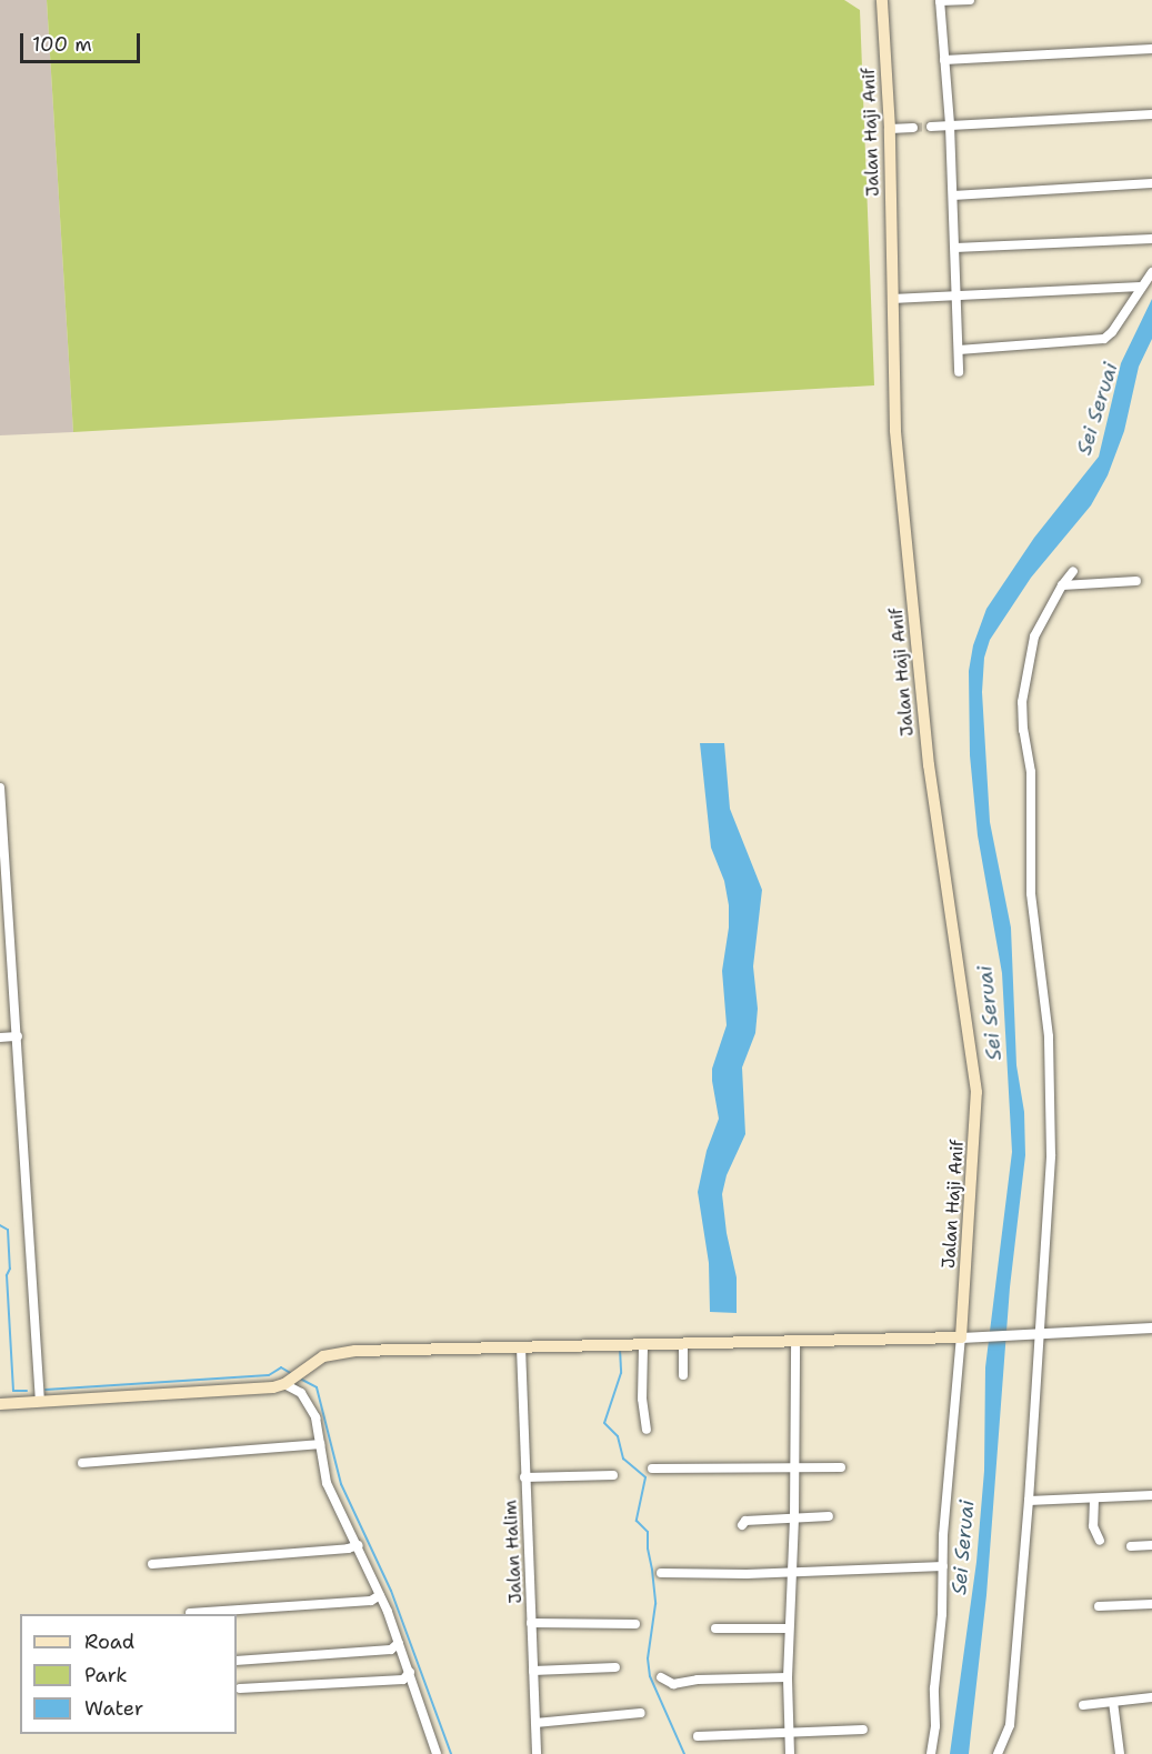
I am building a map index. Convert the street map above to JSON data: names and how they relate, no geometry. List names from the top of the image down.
{
  "streets": {
    "main road": ["Jalan Haji Anif"],
    "street": ["Jalan Halim"]
  },
  "water": ["Sei Seruai"],
  "legend": ["Road", "Park", "Water"],
  "scale_bar": "100 m"
}
